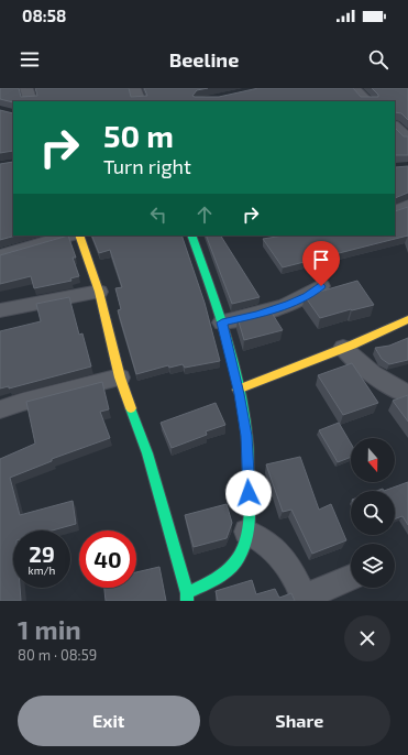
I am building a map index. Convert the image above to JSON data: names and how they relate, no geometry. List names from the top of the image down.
{
  "north": "bottom",
  "page": {
    "status": "08:58",
    "header": "Beeline",
    "turn": ["50 m", "Turn right"],
    "speed": "29 km/h",
    "limit": "40",
    "heading": ["1 min", "80 m · 08:59"],
    "buttons": ["Exit", "Share"]
  }
}
